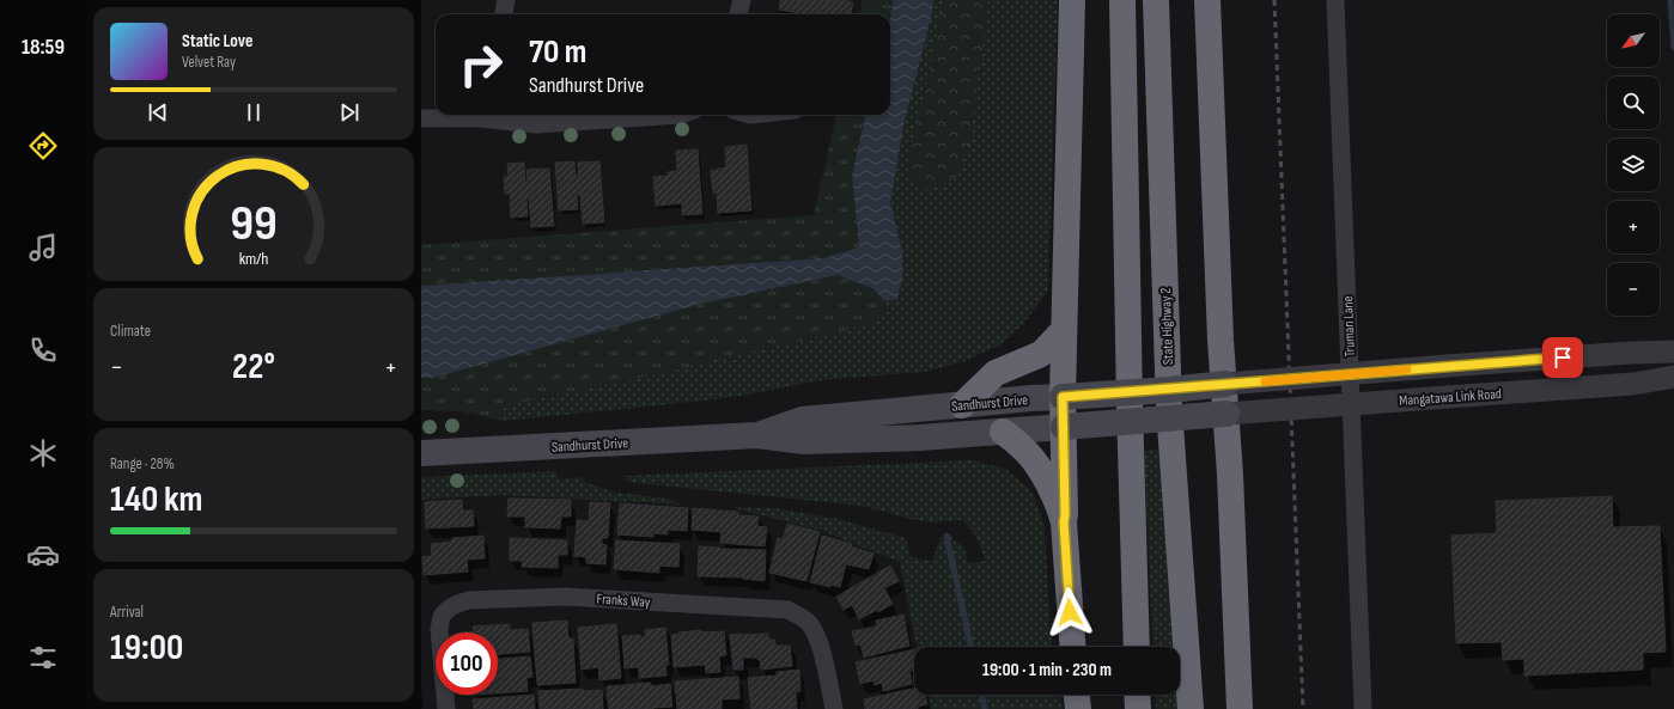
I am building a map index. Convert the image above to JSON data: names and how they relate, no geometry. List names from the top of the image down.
{
  "streets": {
    "highway": ["State Highway 2"],
    "main road": ["Sandhurst Drive"],
    "street": ["Truman Lane", "Mangatawa Link Road", "Franks Way"]
  },
  "crossings": [
    ["Mangatawa Link Road", "Sandhurst Drive"]
  ],
  "north": "bottom left",
  "page": {
    "tabs": "18:59",
    "map_buttons": ["+", "−"],
    "turn": ["70 m", "Sandhurst Drive"],
    "song": ["Static Love", "Velvet Ray"],
    "tile": [
      "Climate",
      ["Range · 28%", "140 km"],
      ["Arrival", "19:00"]
    ],
    "heat": ["−", "22°", "+"],
    "limit": "100",
    "trip": "19:00 · 1 min · 230 m",
    "gauge": ["99", "km/h"]
  }
}
